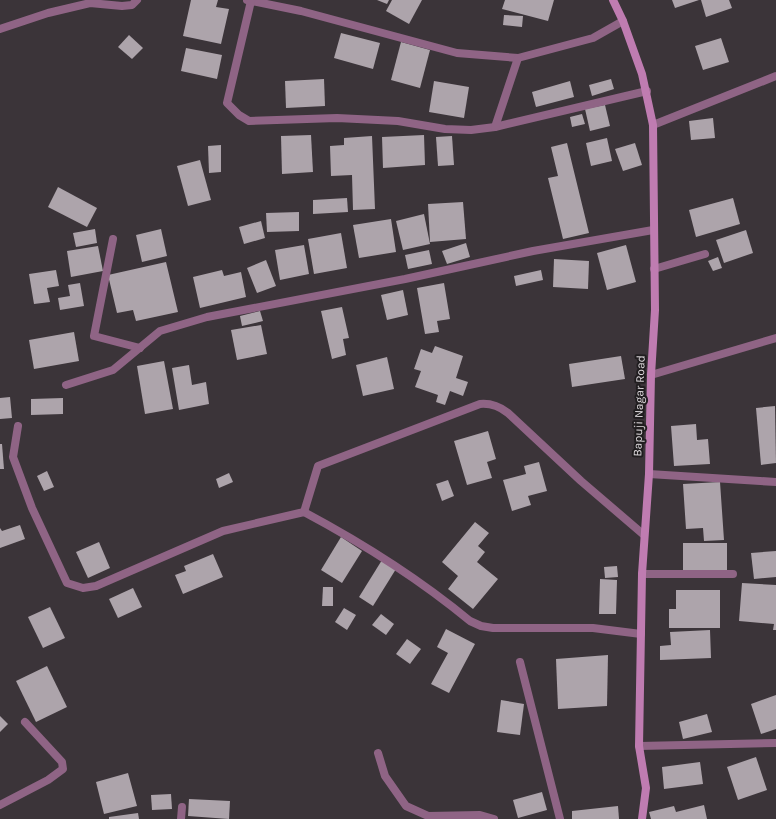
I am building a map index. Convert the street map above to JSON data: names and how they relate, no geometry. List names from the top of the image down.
{
  "streets": {
    "street": ["Bapuji Nagar Road"]
  }
}
